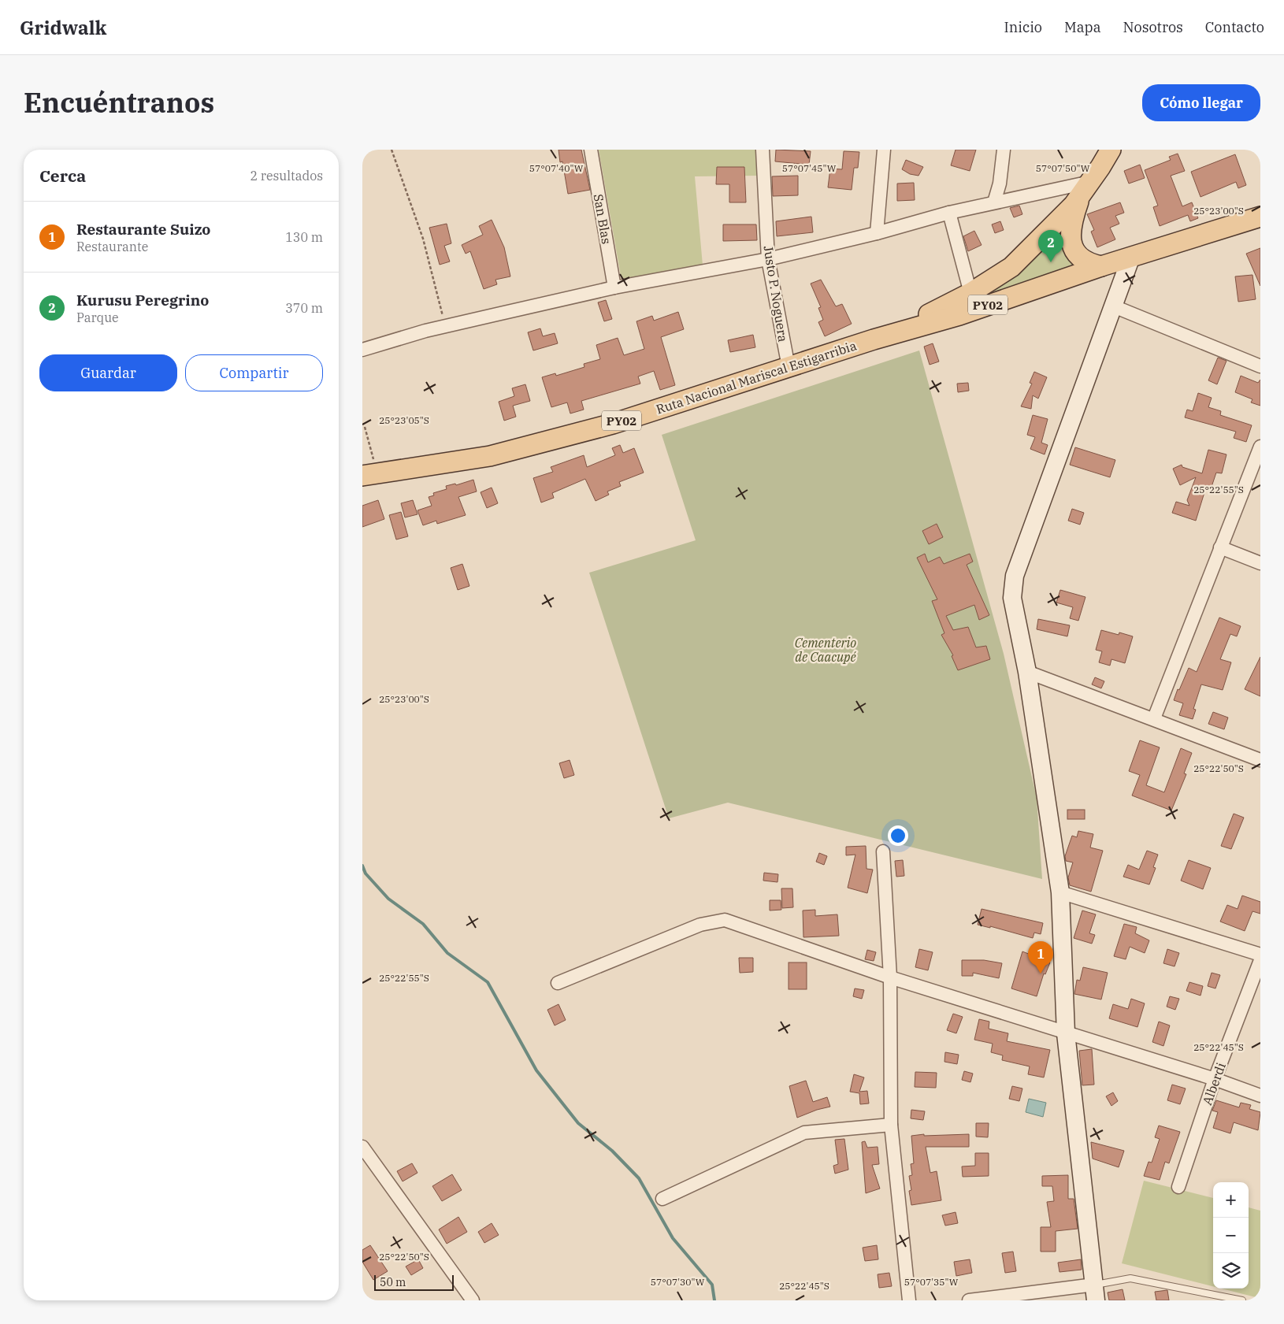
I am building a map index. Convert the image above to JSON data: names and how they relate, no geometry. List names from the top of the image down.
{
  "streets": {
    "main road": ["PY02", "Ruta Nacional Mariscal Estigarribia"],
    "street": ["San Blas", "Justo P. Noguera", "Alberdi"]
  },
  "crossings": [
    ["Justo P. Noguera", "Ruta Nacional Mariscal Estigarribia"],
    ["PY02", "Ruta Nacional Mariscal Estigarribia"]
  ],
  "parks": ["Cementerio de Caacupé"],
  "scale_bar": "50 m",
  "page": {
    "header": "Gridwalk",
    "nav": [
      "Inicio",
      "Mapa",
      "Nosotros",
      "Contacto"
    ],
    "title": "Encuéntranos",
    "buttons": [
      "Cómo llegar",
      ["Guardar", "Compartir"]
    ],
    "heading": ["Cerca", "2 resultados"],
    "list": [
      {
        "mark": "1",
        "name": "Restaurante Suizo",
        "note": "Restaurante",
        "value": "130 m"
      },
      {
        "mark": "2",
        "name": "Kurusu Peregrino",
        "note": "Parque",
        "value": "370 m"
      }
    ],
    "pins": ["2", "1"],
    "map_buttons": ["+", "−"],
    "scale": "50 m"
  },
  "coordinates": [
    "57°07'40\"W",
    "57°07'45\"W",
    "57°07'50\"W",
    "25°23'00\"S",
    "25°23'05\"S",
    "25°22'55\"S",
    "25°22'50\"S",
    "25°22'45\"S",
    "57°07'30\"W",
    "57°07'35\"W"
  ]
}
